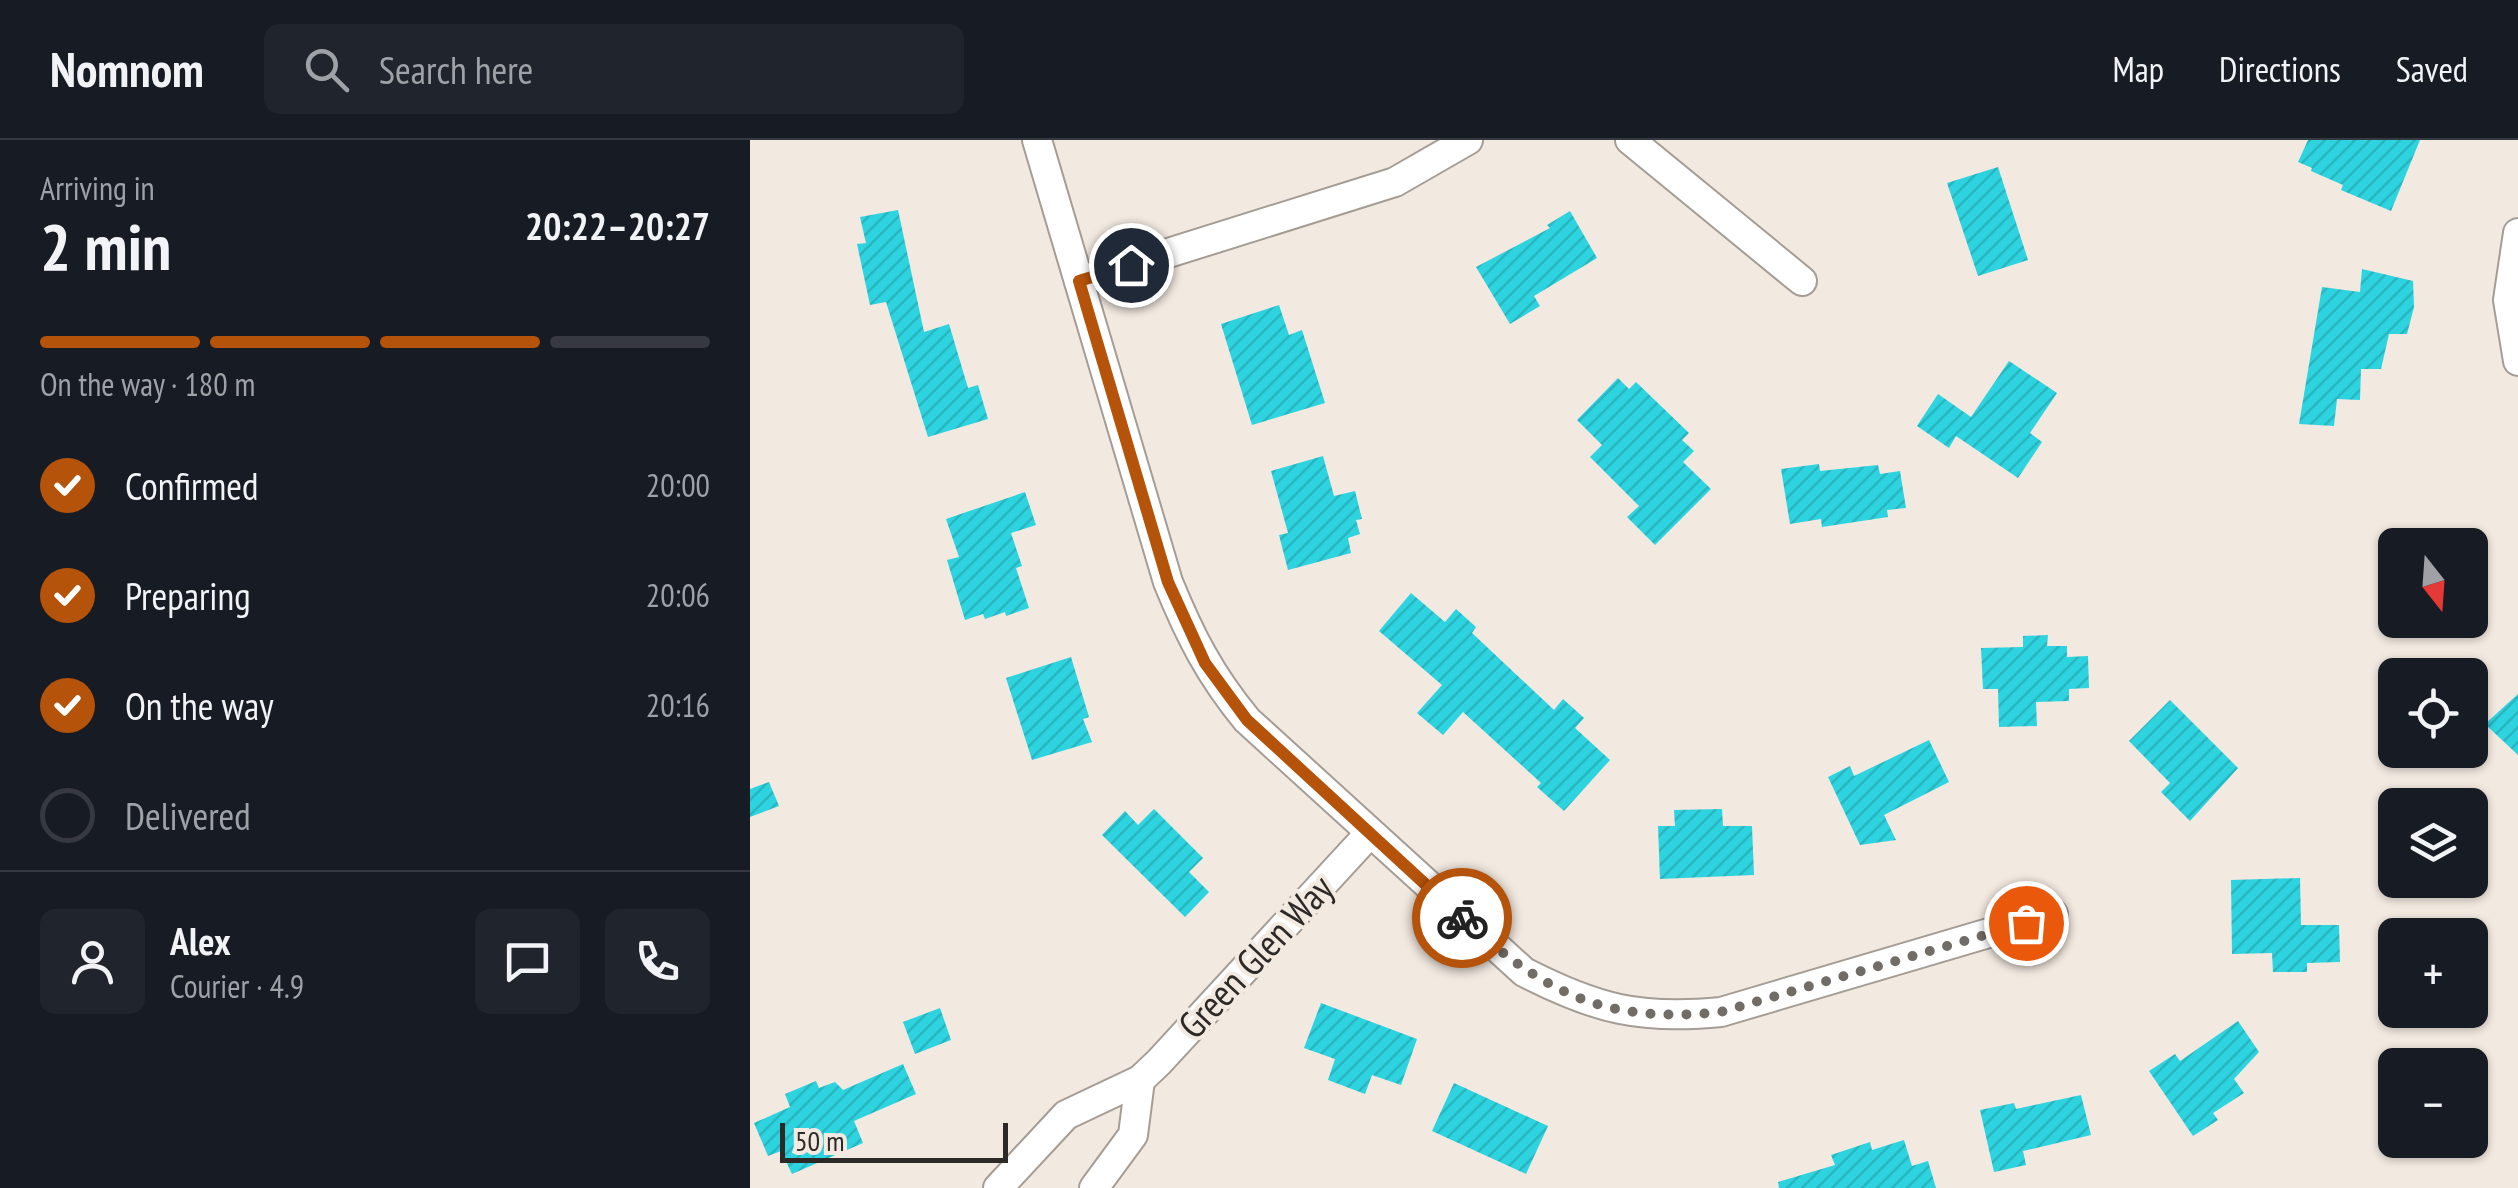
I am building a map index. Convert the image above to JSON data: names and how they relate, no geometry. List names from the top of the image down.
{
  "streets": {
    "street": ["Green Glen Way"]
  },
  "scale_bar": "50 m",
  "north": "bottom",
  "page": {
    "header": "Nomnom",
    "search": "Search here",
    "nav": ["Map", "Directions", "Saved"],
    "heading": ["2 min", "Arriving in", "20:22–20:27"],
    "panel": ["Alex", "Courier · 4.9"],
    "bar": "On the way · 180 m",
    "list": [
      ["Confirmed", "20:00"],
      ["Preparing", "20:06"],
      ["On the way", "20:16"],
      "Delivered"
    ],
    "map_buttons": ["+", "−"],
    "scale": "50 m"
  }
}
